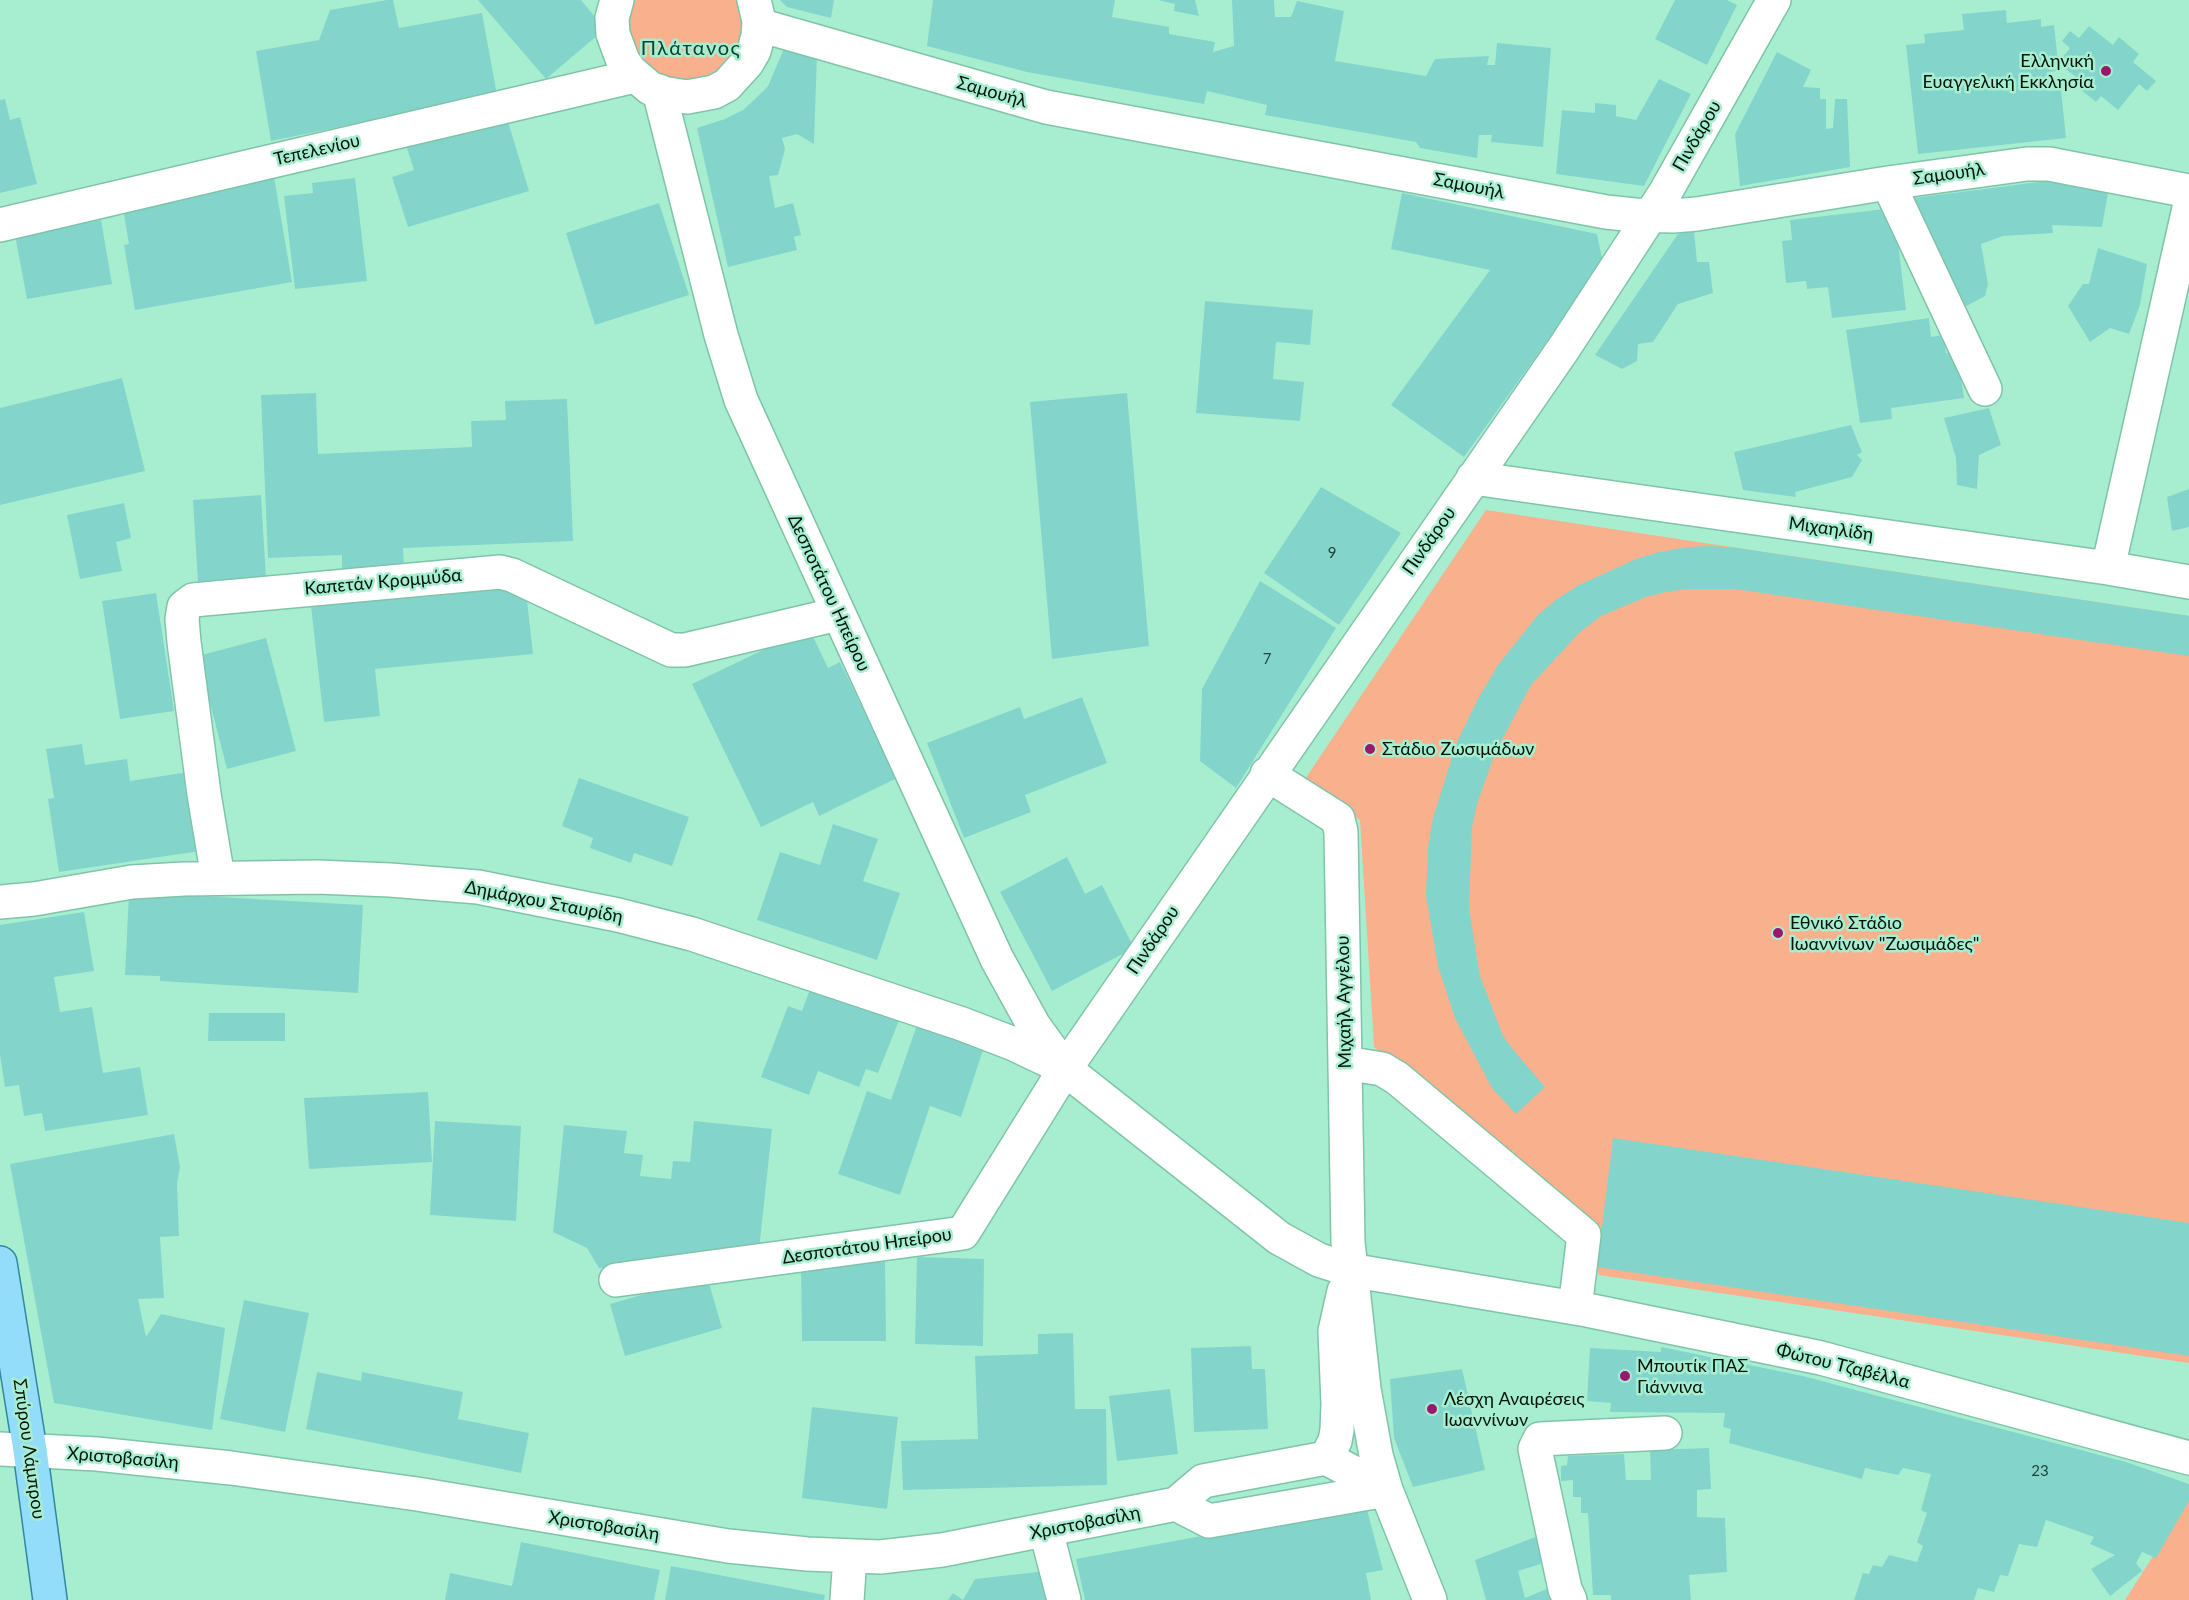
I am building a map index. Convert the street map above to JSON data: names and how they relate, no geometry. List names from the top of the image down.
{
  "streets": {
    "main road": ["Σπύρου Λάμπρου"],
    "street": [
      "Σαμουήλ",
      "Πινδάρου",
      "Τεπελενίου",
      "Μιχαηλίδη",
      "Καπετάν Κρομμύδα",
      "Δεσποτάτου Ηπείρου",
      "Δημάρχου Σταυρίδη",
      "Μιχαήλ Αγγέλου",
      "Φώτου Τζαβέλλα",
      "Χριστοβασίλη"
    ]
  },
  "crossings": [
    ["Σαμουήλ", "Πινδάρου"],
    ["Πινδάρου", "Μιχαηλίδη"],
    ["Πινδάρου", "Δεσποτάτου Ηπείρου"],
    ["Πινδάρου", "Δημάρχου Σταυρίδη"],
    ["Πινδάρου", "Μιχαήλ Αγγέλου"],
    ["Τεπελενίου", "Δεσποτάτου Ηπείρου"],
    ["Καπετάν Κρομμύδα", "Δεσποτάτου Ηπείρου"],
    ["Καπετάν Κρομμύδα", "Δημάρχου Σταυρίδη"],
    ["Δεσποτάτου Ηπείρου", "Δημάρχου Σταυρίδη"],
    ["Δεσποτάτου Ηπείρου", "Μιχαήλ Αγγέλου"],
    ["Δεσποτάτου Ηπείρου", "Φώτου Τζαβέλλα"],
    ["Μιχαήλ Αγγέλου", "Φώτου Τζαβέλλα"],
    ["Μιχαήλ Αγγέλου", "Χριστοβασίλη"],
    ["Σπύρου Λάμπρου", "Χριστοβασίλη"]
  ],
  "districts": ["Πλάτανος"],
  "places": [
    "Ελληνική Ευαγγελική Εκκλησία",
    "Στάδιο Ζωσιμάδων",
    "Εθνικό Στάδιο Ιωαννίνων \"Ζωσιμάδες\"",
    "Μπουτίκ ΠΑΣ Γιάννινα",
    "Λέσχη Αναιρέσεις Ιωαννίνων"
  ],
  "house_numbers": ["9", "7", "23"]
}
